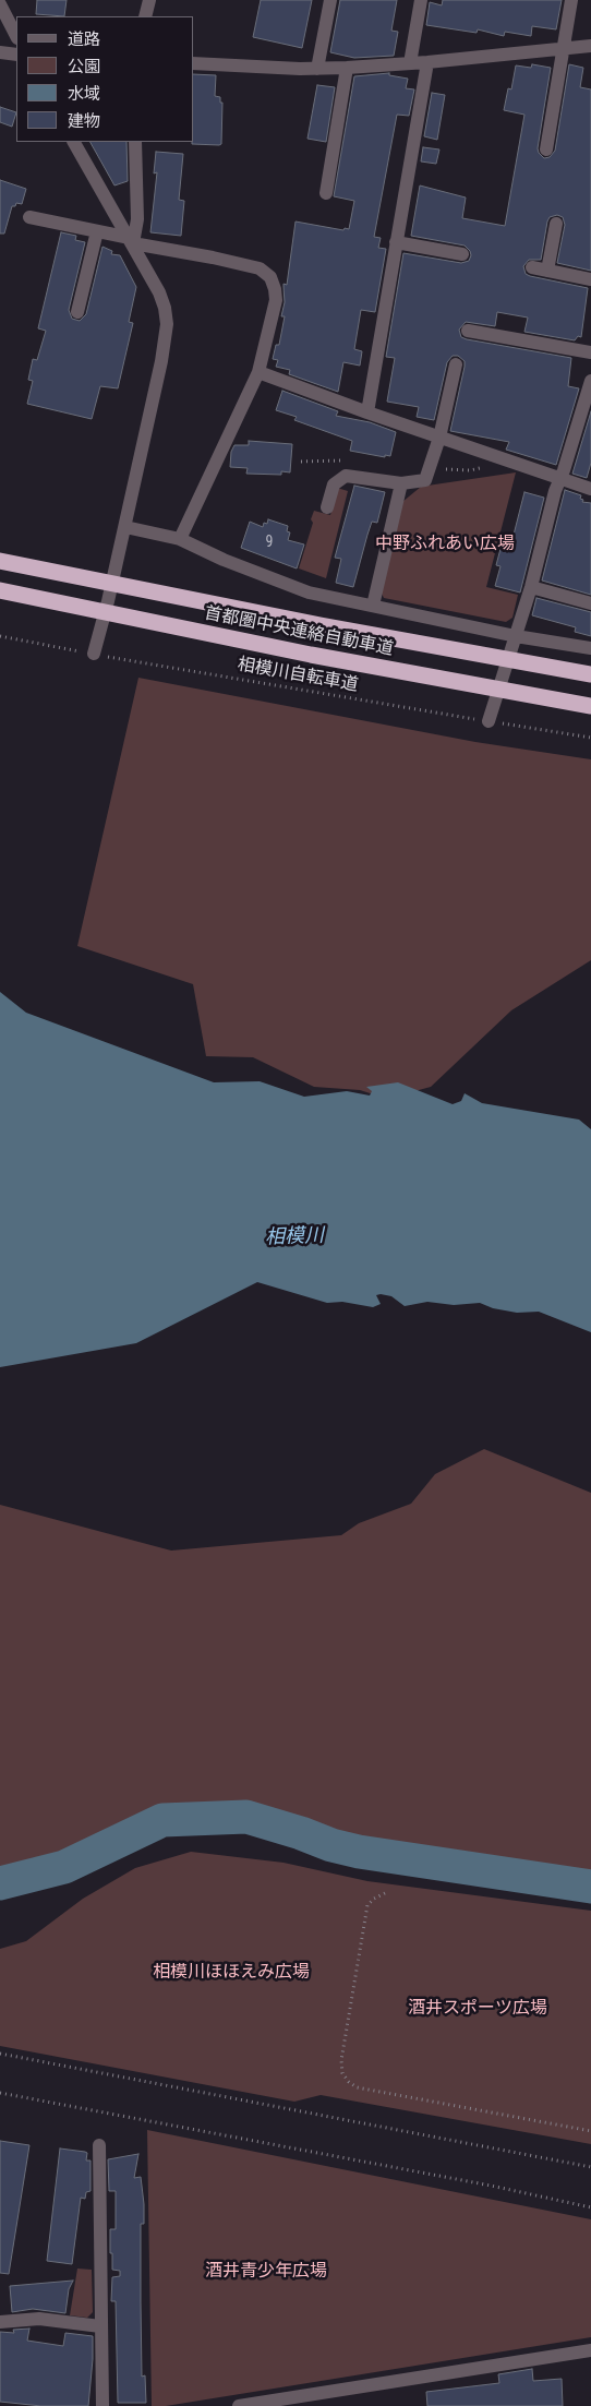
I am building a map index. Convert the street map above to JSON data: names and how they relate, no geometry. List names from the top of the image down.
{
  "streets": {
    "highway": ["首都圏中央連絡自動車道"],
    "path": ["相模川自転車道"]
  },
  "water": ["相模川"],
  "parks": [
    "中野ふれあい広場",
    "相模川ほほえみ広場",
    "酒井スポーツ広場",
    "酒井青少年広場"
  ],
  "house_numbers": ["9"],
  "legend": [
    "道路",
    "公園",
    "水域",
    "建物"
  ]
}
